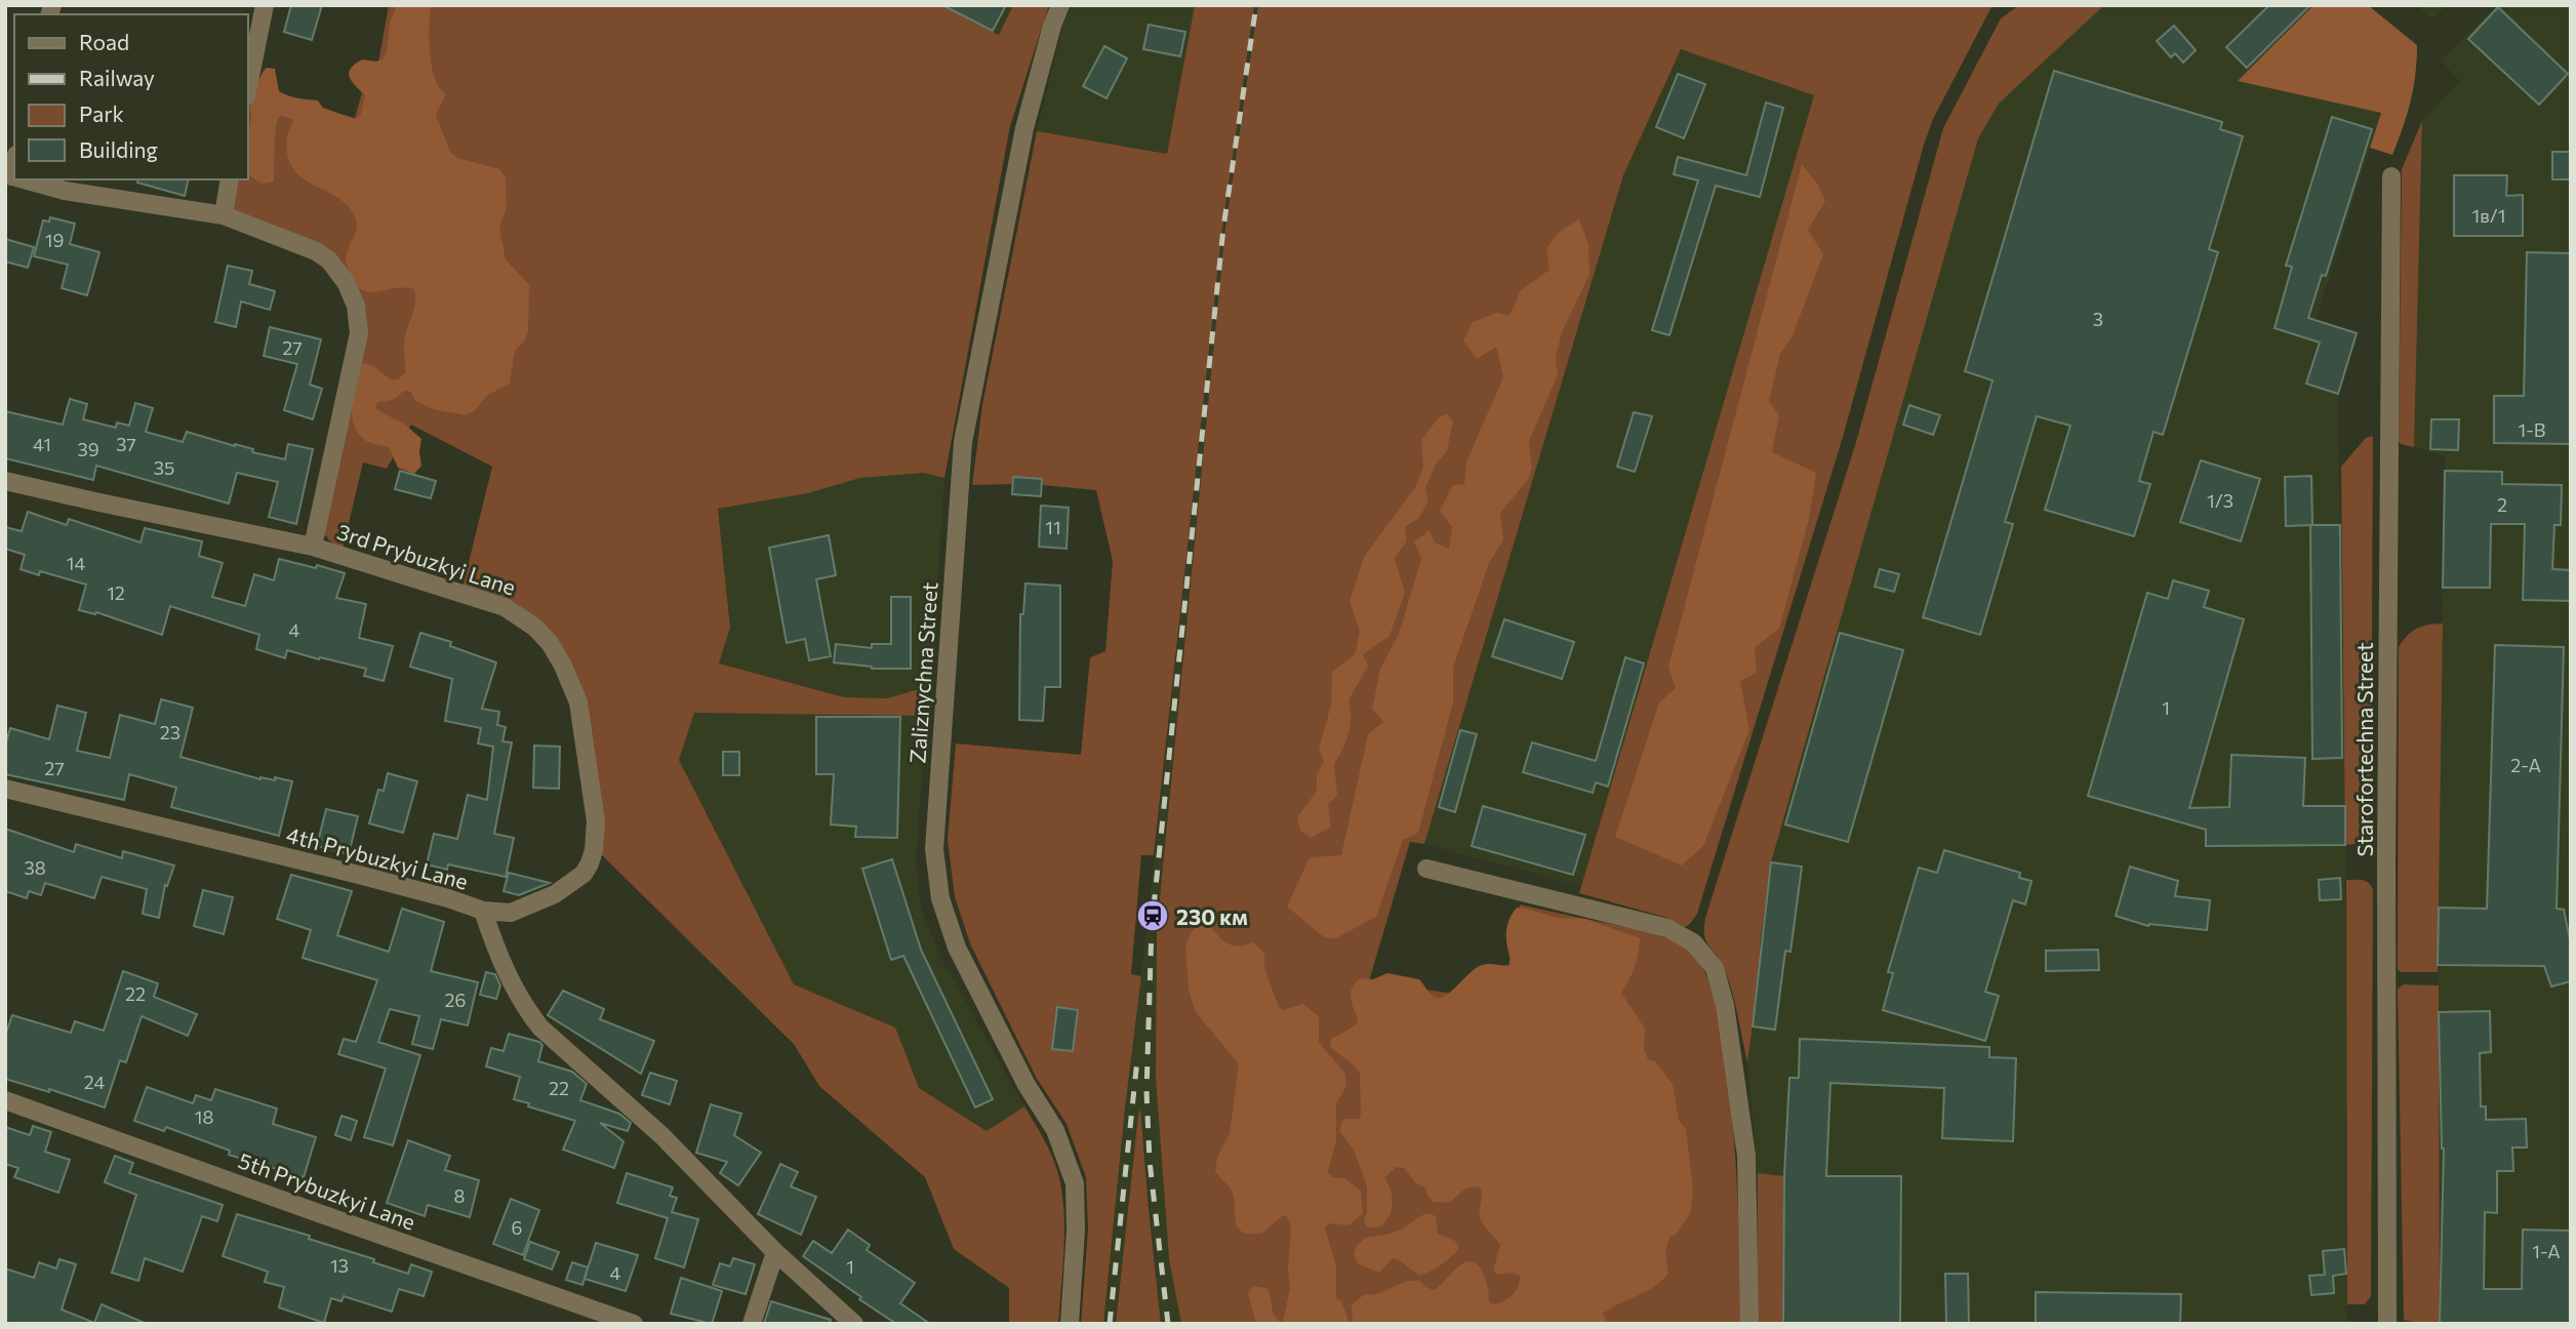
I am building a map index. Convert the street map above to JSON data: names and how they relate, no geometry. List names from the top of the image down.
{
  "streets": {
    "street": [
      "3rd Prybuzkyi Lane",
      "Zaliznychna Street",
      "Starofortechna Street",
      "4th Prybuzkyi Lane",
      "5th Prybuzkyi Lane"
    ]
  },
  "crossings": [
    ["3rd Prybuzkyi Lane", "4th Prybuzkyi Lane"]
  ],
  "places": {
    "station": ["230 км"]
  },
  "house_numbers": [
    "1в/1",
    "19",
    "3",
    "27",
    "1-В",
    "41",
    "37",
    "39",
    "35",
    "1/3",
    "2",
    "11",
    "14",
    "12",
    "4",
    "1",
    "23",
    "2-А",
    "27",
    "38",
    "22",
    "26",
    "24",
    "22",
    "18",
    "8",
    "6",
    "1-А",
    "13",
    "1",
    "4"
  ],
  "legend": [
    "Road",
    "Railway",
    "Park",
    "Building"
  ]
}
